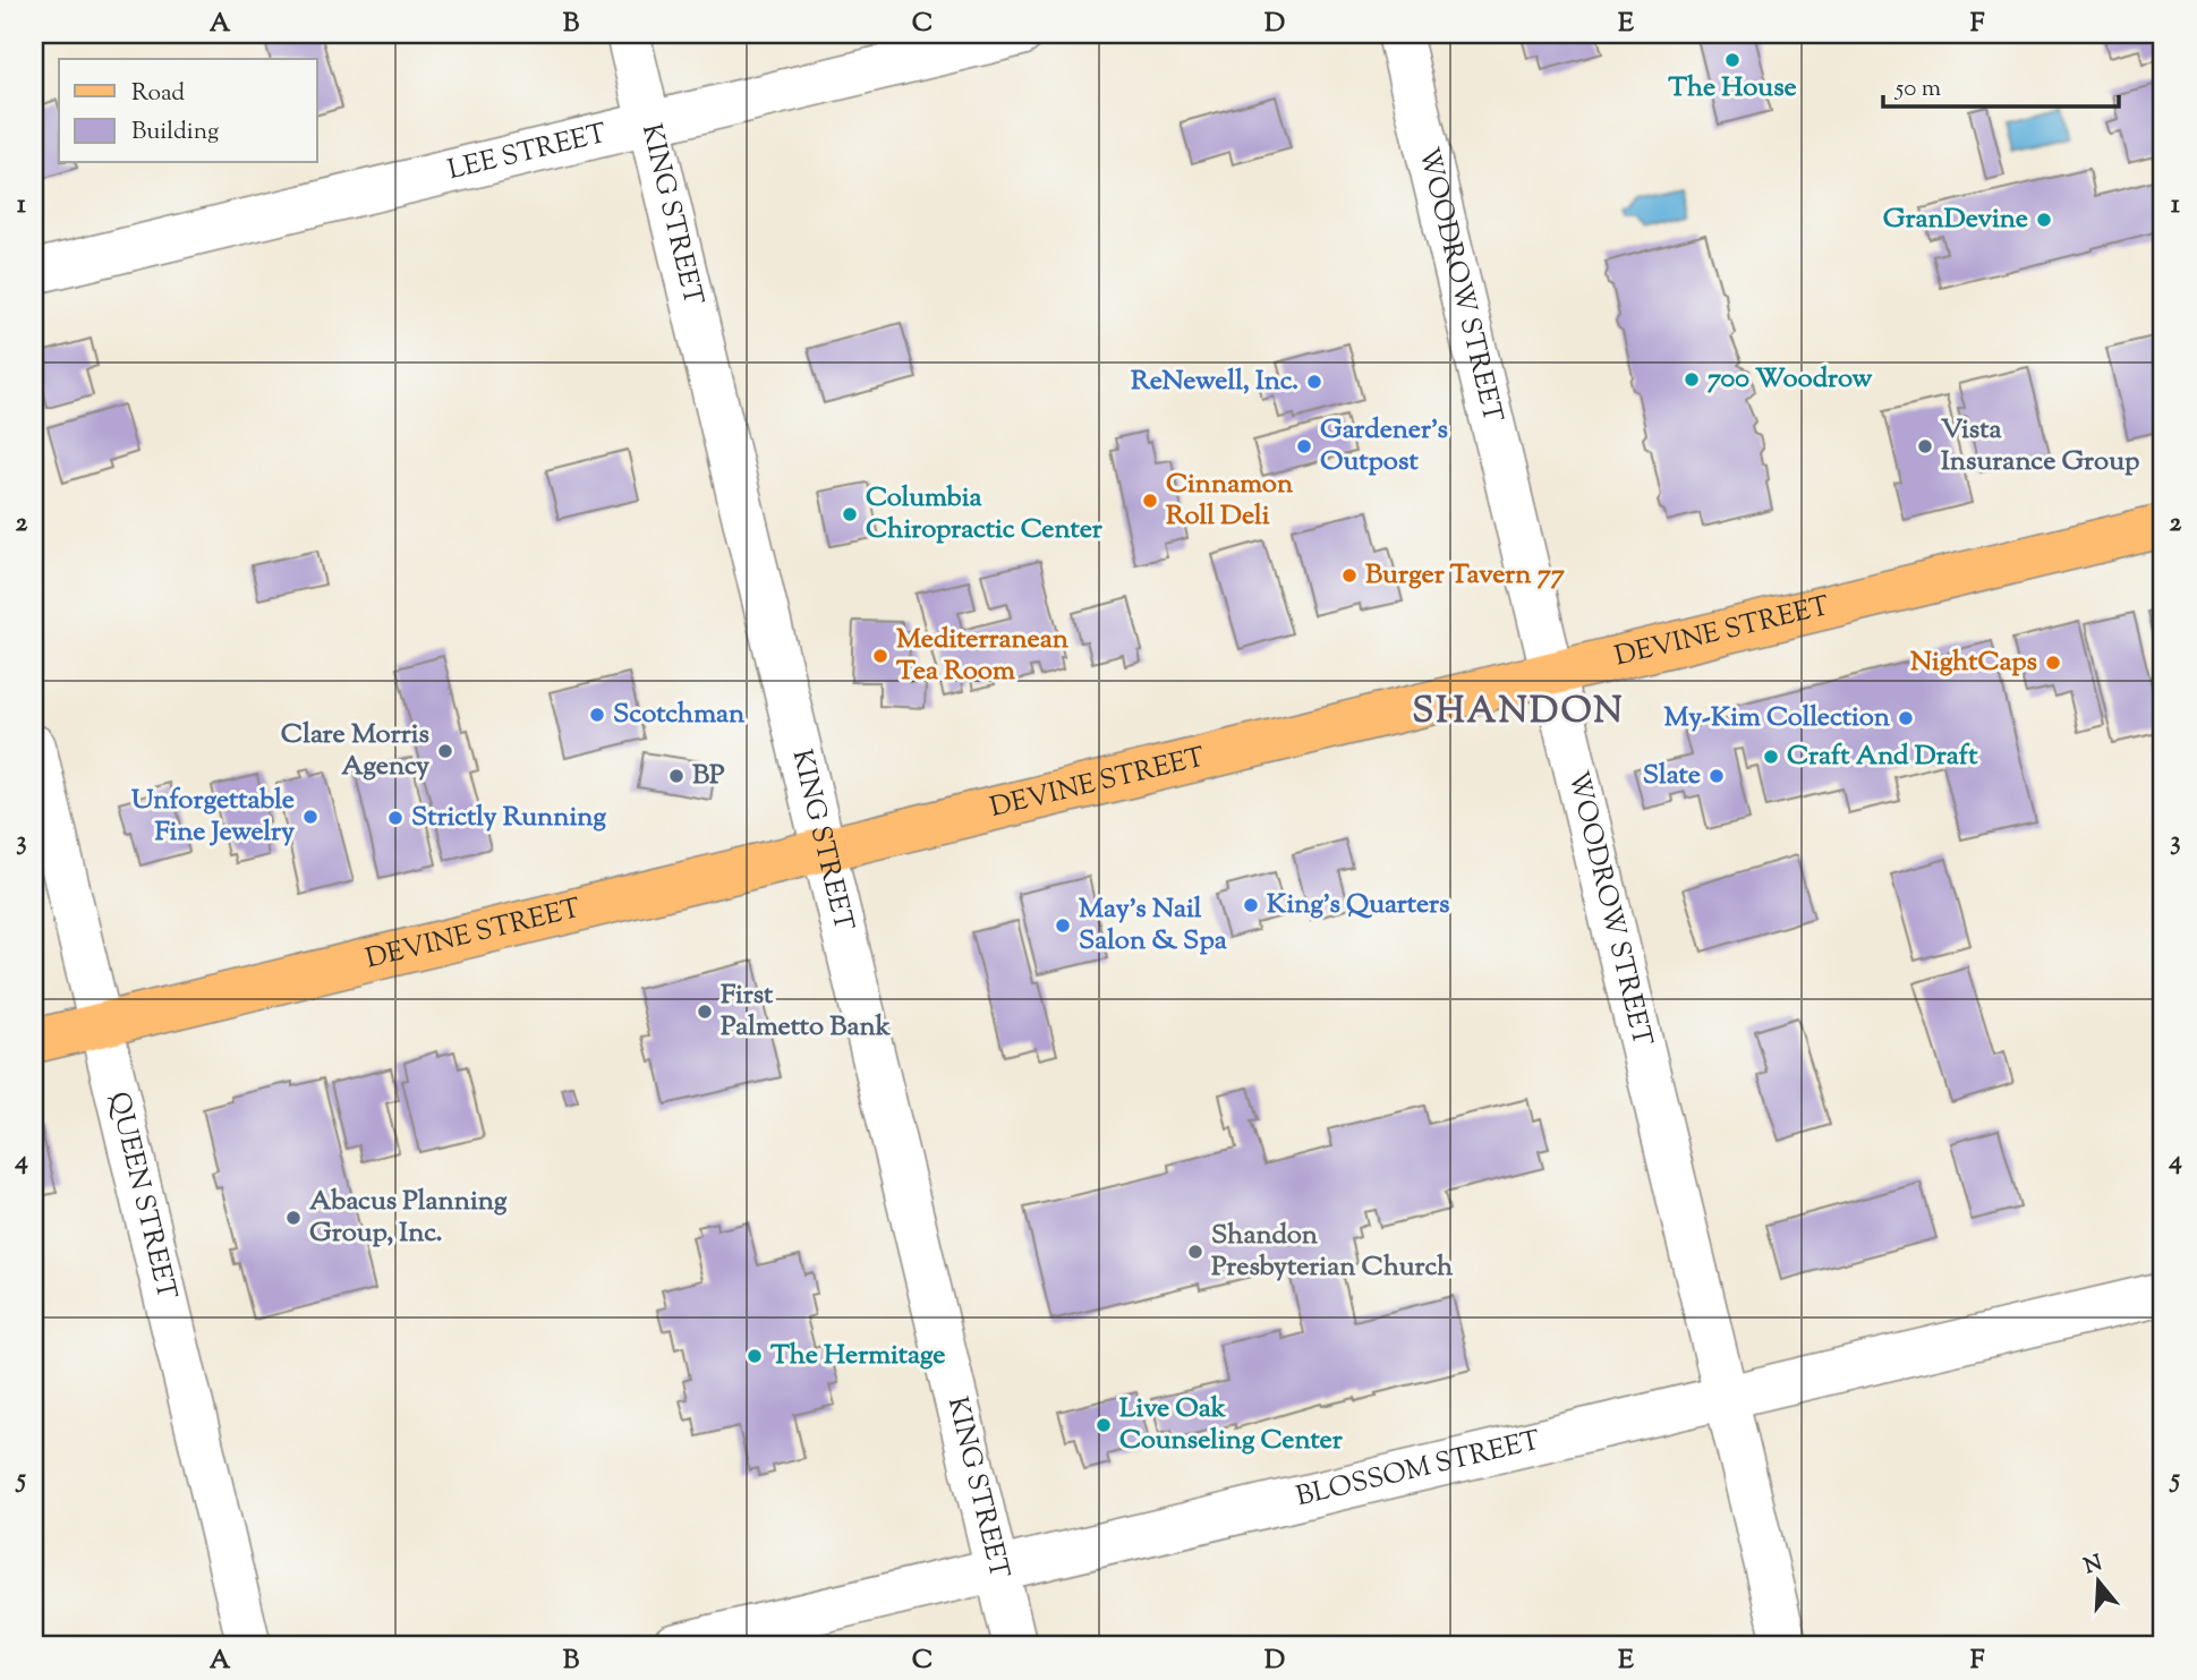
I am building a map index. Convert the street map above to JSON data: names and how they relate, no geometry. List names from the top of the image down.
{
  "streets": {
    "main road": ["DEVINE STREET"],
    "street": [
      "LEE STREET",
      "KING STREET",
      "WOODROW STREET",
      "QUEEN STREET",
      "BLOSSOM STREET"
    ]
  },
  "crossings": [
    ["LEE STREET", "KING STREET"],
    ["KING STREET", "DEVINE STREET"],
    ["KING STREET", "BLOSSOM STREET"],
    ["WOODROW STREET", "DEVINE STREET"],
    ["WOODROW STREET", "BLOSSOM STREET"],
    ["DEVINE STREET", "QUEEN STREET"]
  ],
  "districts": ["SHANDON"],
  "places": [
    "The House",
    "GranDevine",
    "700 Woodrow",
    "ReNewell, Inc.",
    "Gardener's Outpost",
    "Vista Insurance Group",
    "Cinnamon Roll Deli",
    "Columbia Chiropractic Center",
    "Burger Tavern 77",
    "Mediterranean Tea Room",
    "NightCaps",
    "Scotchman",
    "My-Kim Collection",
    "Clare Morris Agency",
    "Craft And Draft",
    "BP",
    "Slate",
    "Unforgettable Fine Jewelry",
    "Strictly Running",
    "King's Quarters",
    "May's Nail Salon & Spa",
    "First Palmetto Bank",
    "Abacus Planning Group, Inc.",
    "Shandon Presbyterian Church",
    "The Hermitage",
    "Live Oak Counseling Center"
  ],
  "legend": ["Road", "Building"],
  "scale_bar": "50 m",
  "north": "top",
  "grid": {
    "columns": [
      "A",
      "B",
      "C",
      "D",
      "E",
      "F"
    ],
    "rows": [
      "1",
      "2",
      "3",
      "4",
      "5"
    ]
  }
}
